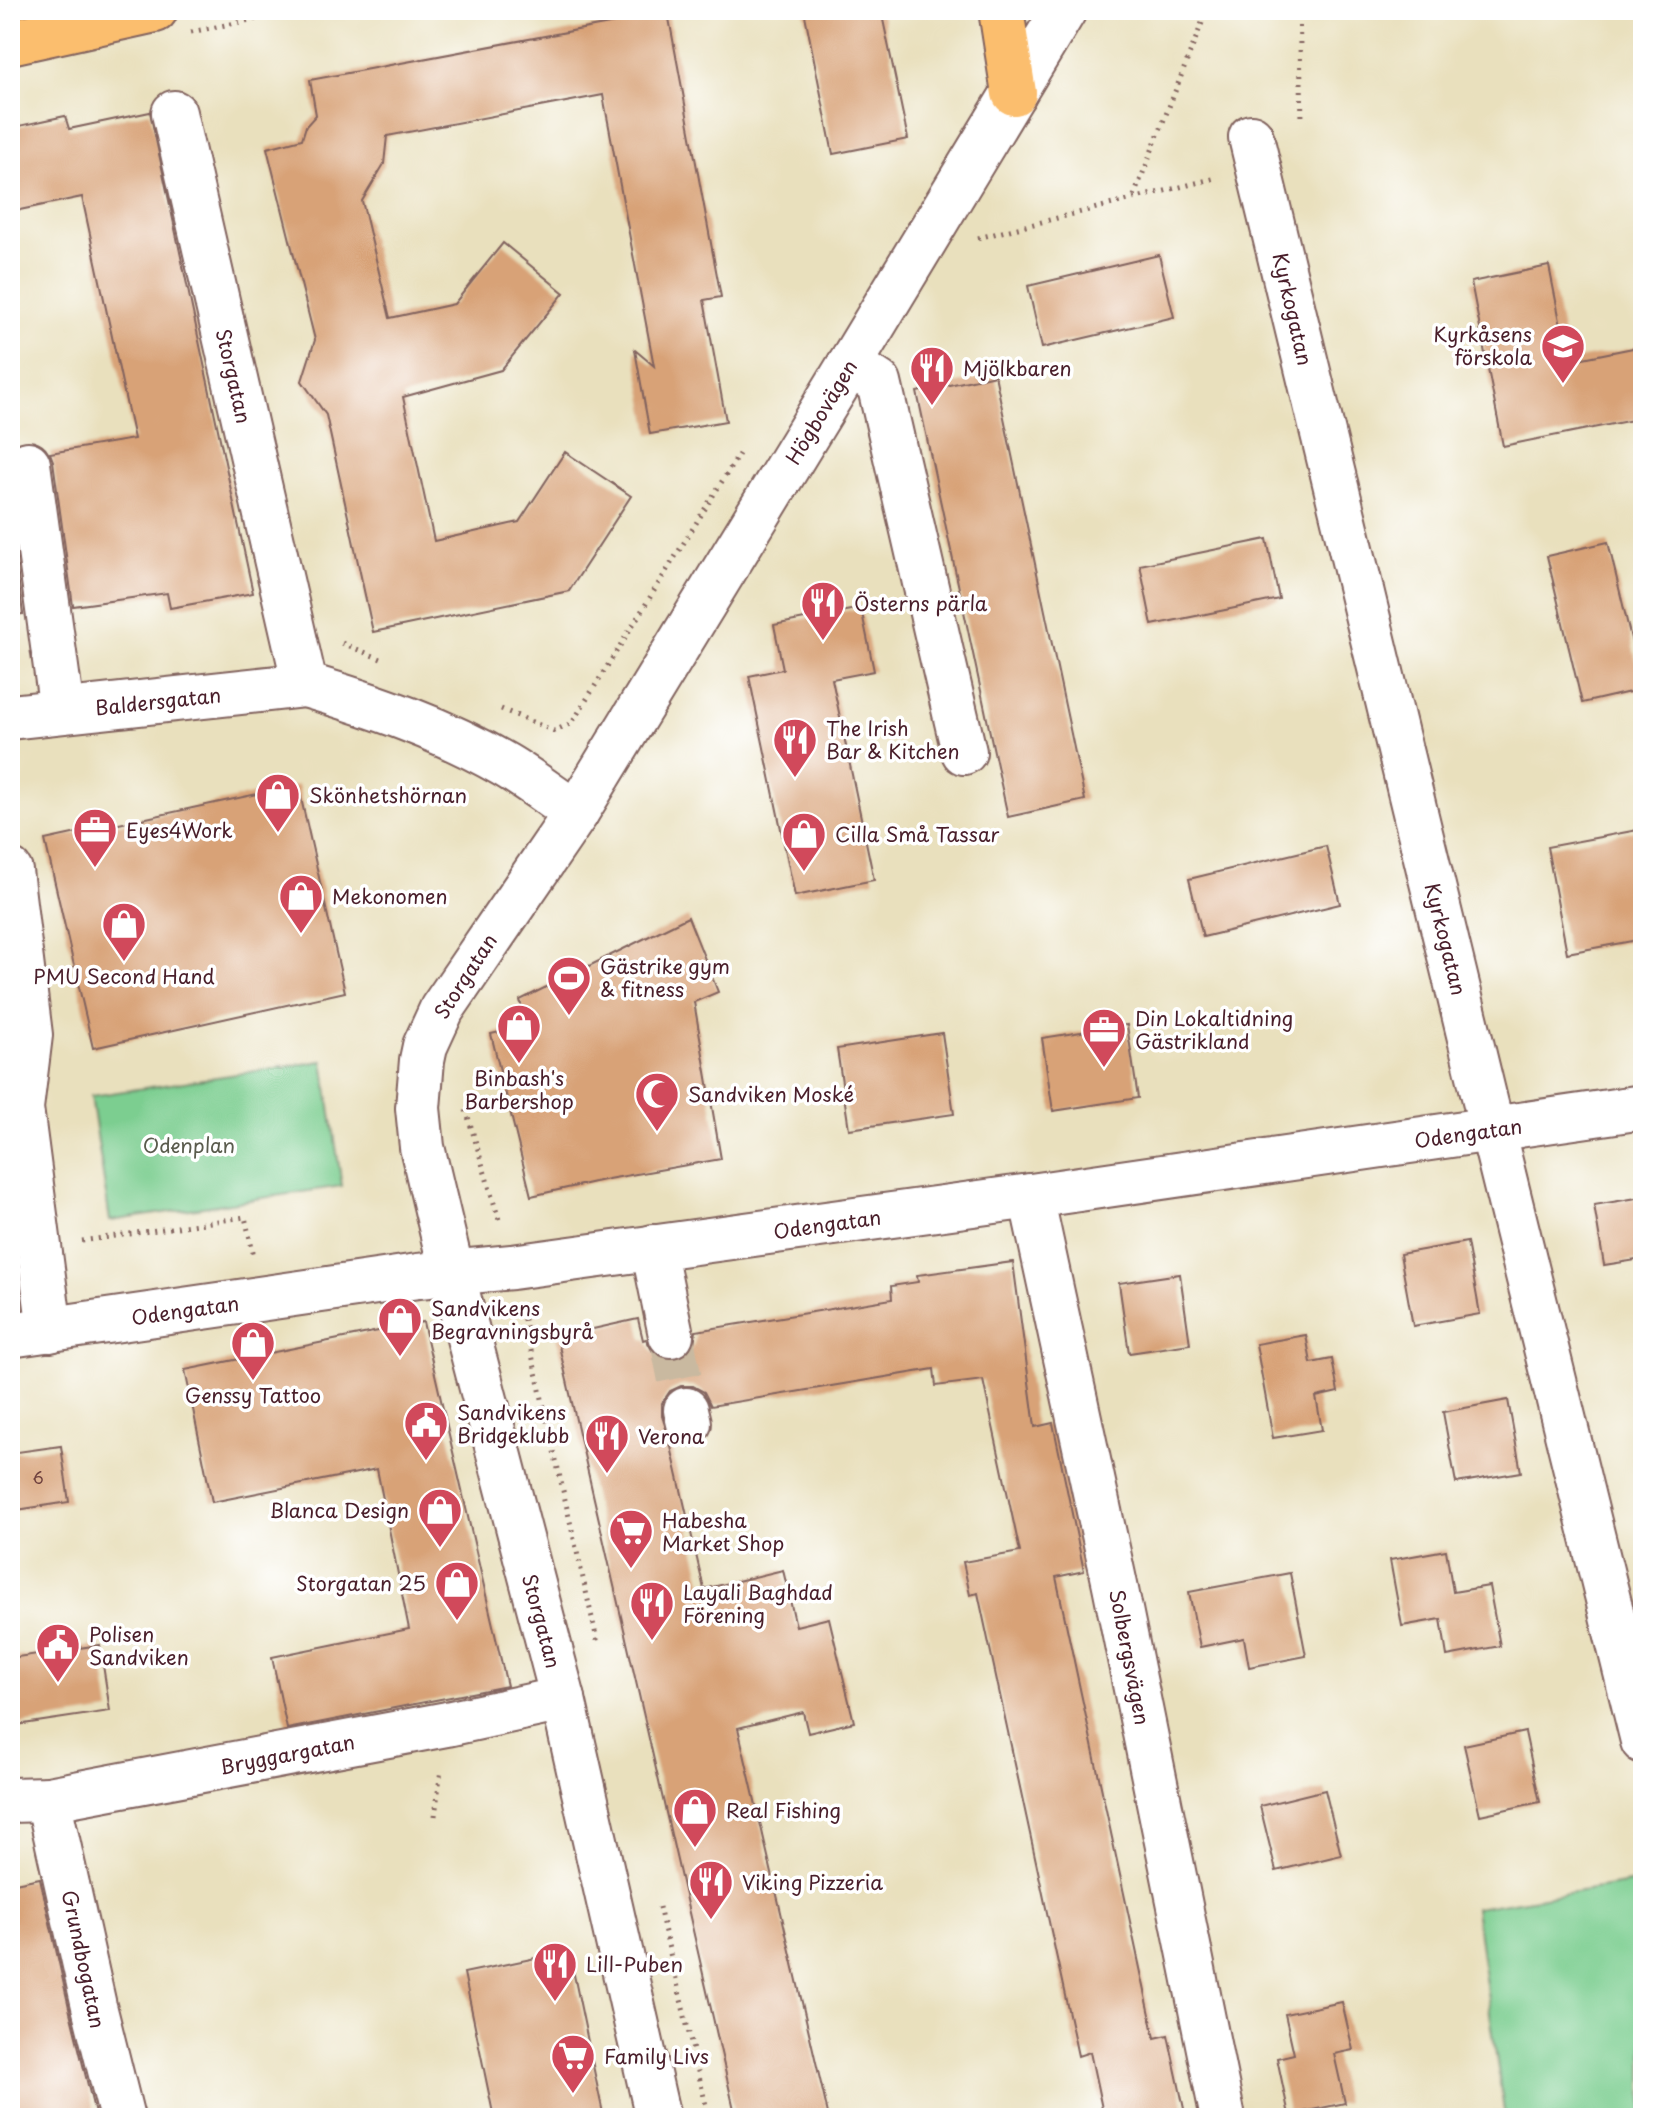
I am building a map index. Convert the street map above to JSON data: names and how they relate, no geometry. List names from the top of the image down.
{
  "streets": {
    "street": [
      "Kyrkogatan",
      "Storgatan",
      "Högbovägen",
      "Baldersgatan",
      "Odengatan",
      "Solbergsvägen",
      "Bryggargatan",
      "Grundbogatan"
    ]
  },
  "crossings": [
    ["Kyrkogatan", "Odengatan"],
    ["Storgatan", "Högbovägen"],
    ["Storgatan", "Baldersgatan"],
    ["Storgatan", "Odengatan"],
    ["Storgatan", "Bryggargatan"],
    ["Odengatan", "Solbergsvägen"],
    ["Bryggargatan", "Grundbogatan"]
  ],
  "parks": ["Odenplan"],
  "places": {
    "school or university": ["Kyrkåsens förskola"],
    "restaurant": [
      "Mjölkbaren",
      "Österns pärla",
      "The Irish Bar & Kitchen",
      "Verona",
      "Layali Baghdad Förening",
      "Viking Pizzeria",
      "Lill-Puben"
    ],
    "shop": [
      "Skönhetshörnan",
      "Cilla Små Tassar",
      "Mekonomen",
      "PMU Second Hand",
      "Binbash's Barbershop",
      "Sandvikens Begravningsbyrå",
      "Genssy Tattoo",
      "Blanca Design",
      "Storgatan 25",
      "Real Fishing"
    ],
    "office": ["Eyes4Work", "Din Lokaltidning Gästrikland"],
    "sports": ["Gästrike gym & fitness"],
    "mosque": ["Sandviken Moské"],
    "public building": ["Sandvikens Bridgeklubb", "Polisen Sandviken"],
    "supermarket": ["Habesha Market Shop", "Family Livs"]
  },
  "house_numbers": ["6"]
}
